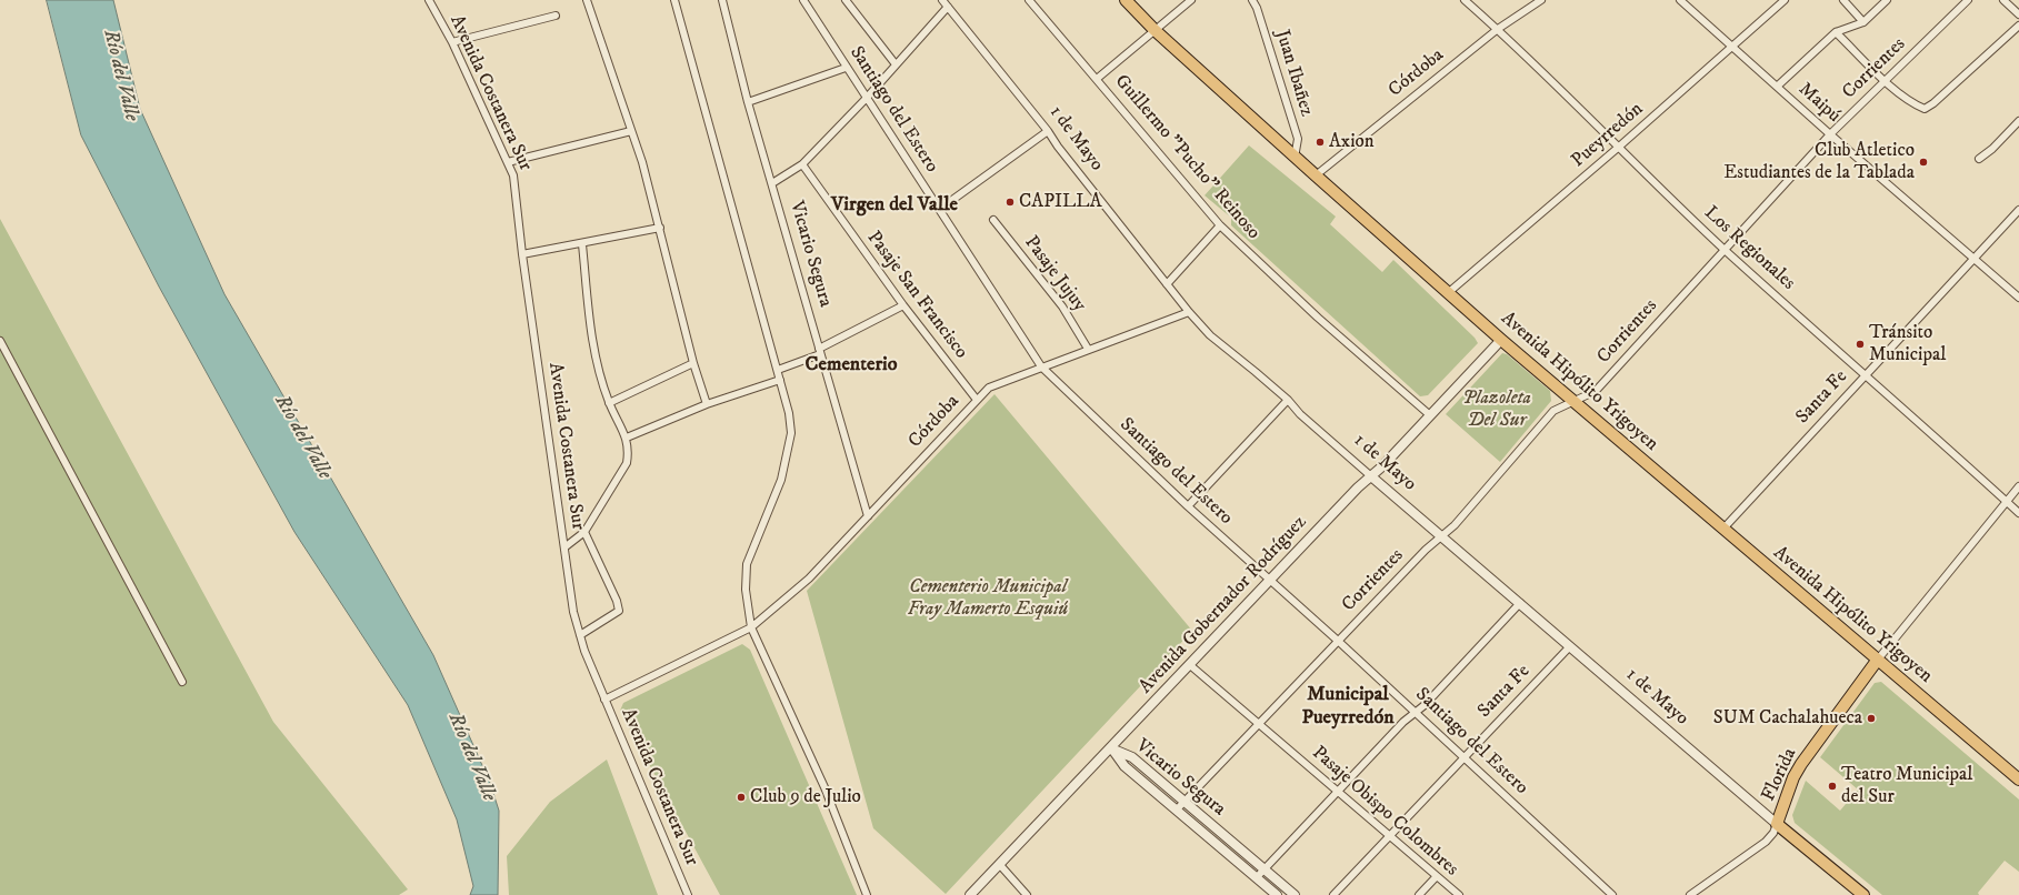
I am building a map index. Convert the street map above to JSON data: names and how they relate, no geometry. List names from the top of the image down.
{
  "streets": {
    "main road": ["1 de Mayo", "Avenida Hipólito Yrigoyen", "Florida"],
    "street": [
      "Corrientes",
      "Juan Ibañez",
      "Córdoba",
      "Avenida Costanera Sur",
      "Maipú",
      "Santiago del Estero",
      "Pueyrredón",
      "Guillermo \"Pucho\" Reinoso",
      "Los Regionales",
      "Vicario Segura",
      "Pasaje Jujuy",
      "Pasaje San Francisco",
      "Santa Fe",
      "Avenida Gobernador Rodríguez",
      "Pasaje Obispo Colombres"
    ]
  },
  "crossings": [
    ["Corrientes", "Maipú"],
    ["Corrientes", "Santiago del Estero"],
    ["Corrientes", "1 de Mayo"],
    ["Corrientes", "Los Regionales"],
    ["Corrientes", "Vicario Segura"],
    ["Corrientes", "Avenida Hipólito Yrigoyen"],
    ["Corrientes", "Pasaje Obispo Colombres"],
    ["Juan Ibañez", "Avenida Hipólito Yrigoyen"],
    ["Córdoba", "Avenida Costanera Sur"],
    ["Córdoba", "Santiago del Estero"],
    ["Córdoba", "1 de Mayo"],
    ["Córdoba", "Los Regionales"],
    ["Córdoba", "Vicario Segura"],
    ["Córdoba", "Pasaje Jujuy"],
    ["Córdoba", "Pasaje San Francisco"],
    ["Córdoba", "Avenida Hipólito Yrigoyen"],
    ["Maipú", "Pueyrredón"],
    ["Maipú", "Santa Fe"],
    ["Santiago del Estero", "Santa Fe"],
    ["Santiago del Estero", "Avenida Gobernador Rodríguez"],
    ["Pueyrredón", "Los Regionales"],
    ["Pueyrredón", "Avenida Hipólito Yrigoyen"],
    ["1 de Mayo", "Santa Fe"],
    ["1 de Mayo", "Avenida Gobernador Rodríguez"],
    ["1 de Mayo", "Florida"],
    ["Guillermo \"Pucho\" Reinoso", "Avenida Gobernador Rodríguez"],
    ["Los Regionales", "Santa Fe"],
    ["Los Regionales", "Florida"],
    ["Vicario Segura", "Avenida Gobernador Rodríguez"],
    ["Avenida Hipólito Yrigoyen", "Santa Fe"],
    ["Avenida Hipólito Yrigoyen", "Avenida Gobernador Rodríguez"],
    ["Avenida Hipólito Yrigoyen", "Florida"],
    ["Santa Fe", "Pasaje Obispo Colombres"],
    ["Avenida Gobernador Rodríguez", "Pasaje Obispo Colombres"]
  ],
  "districts": ["Virgen del Valle", "Cementerio", "Municipal Pueyrredón"],
  "water": ["Río del Valle"],
  "parks": ["Plazoleta Del Sur", "Cementerio Municipal Fray Mamerto Esquiú"],
  "places": [
    "Axion",
    "Club Atletico Estudiantes de la Tablada",
    "CAPILLA",
    "Tránsito Municipal",
    "SUM Cachalahueca",
    "Teatro Municipal del Sur",
    "Club 9 de Julio"
  ]
}
